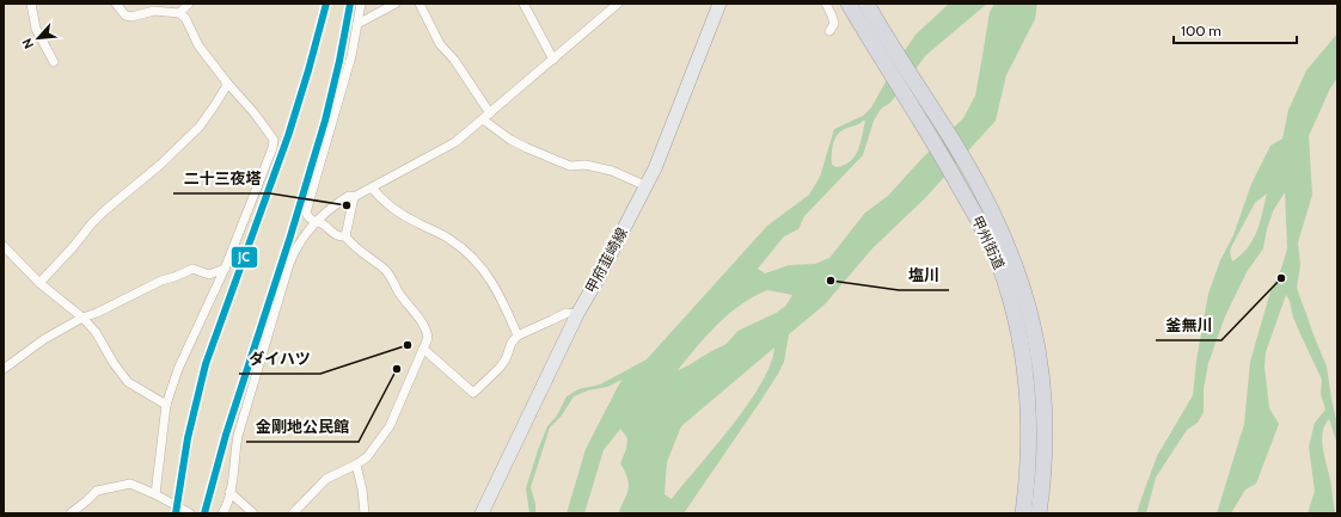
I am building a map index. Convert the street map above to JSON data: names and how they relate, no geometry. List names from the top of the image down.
{
  "streets": {
    "highway": ["甲州街道"],
    "main road": ["甲府韮崎線"]
  },
  "places": [
    "二十三夜塔",
    "釜無川",
    "塩川",
    "ダイハツ",
    "金剛地公民館"
  ],
  "lines": ["transit line JC"],
  "scale_bar": "100 m",
  "north": "bottom left"
}
